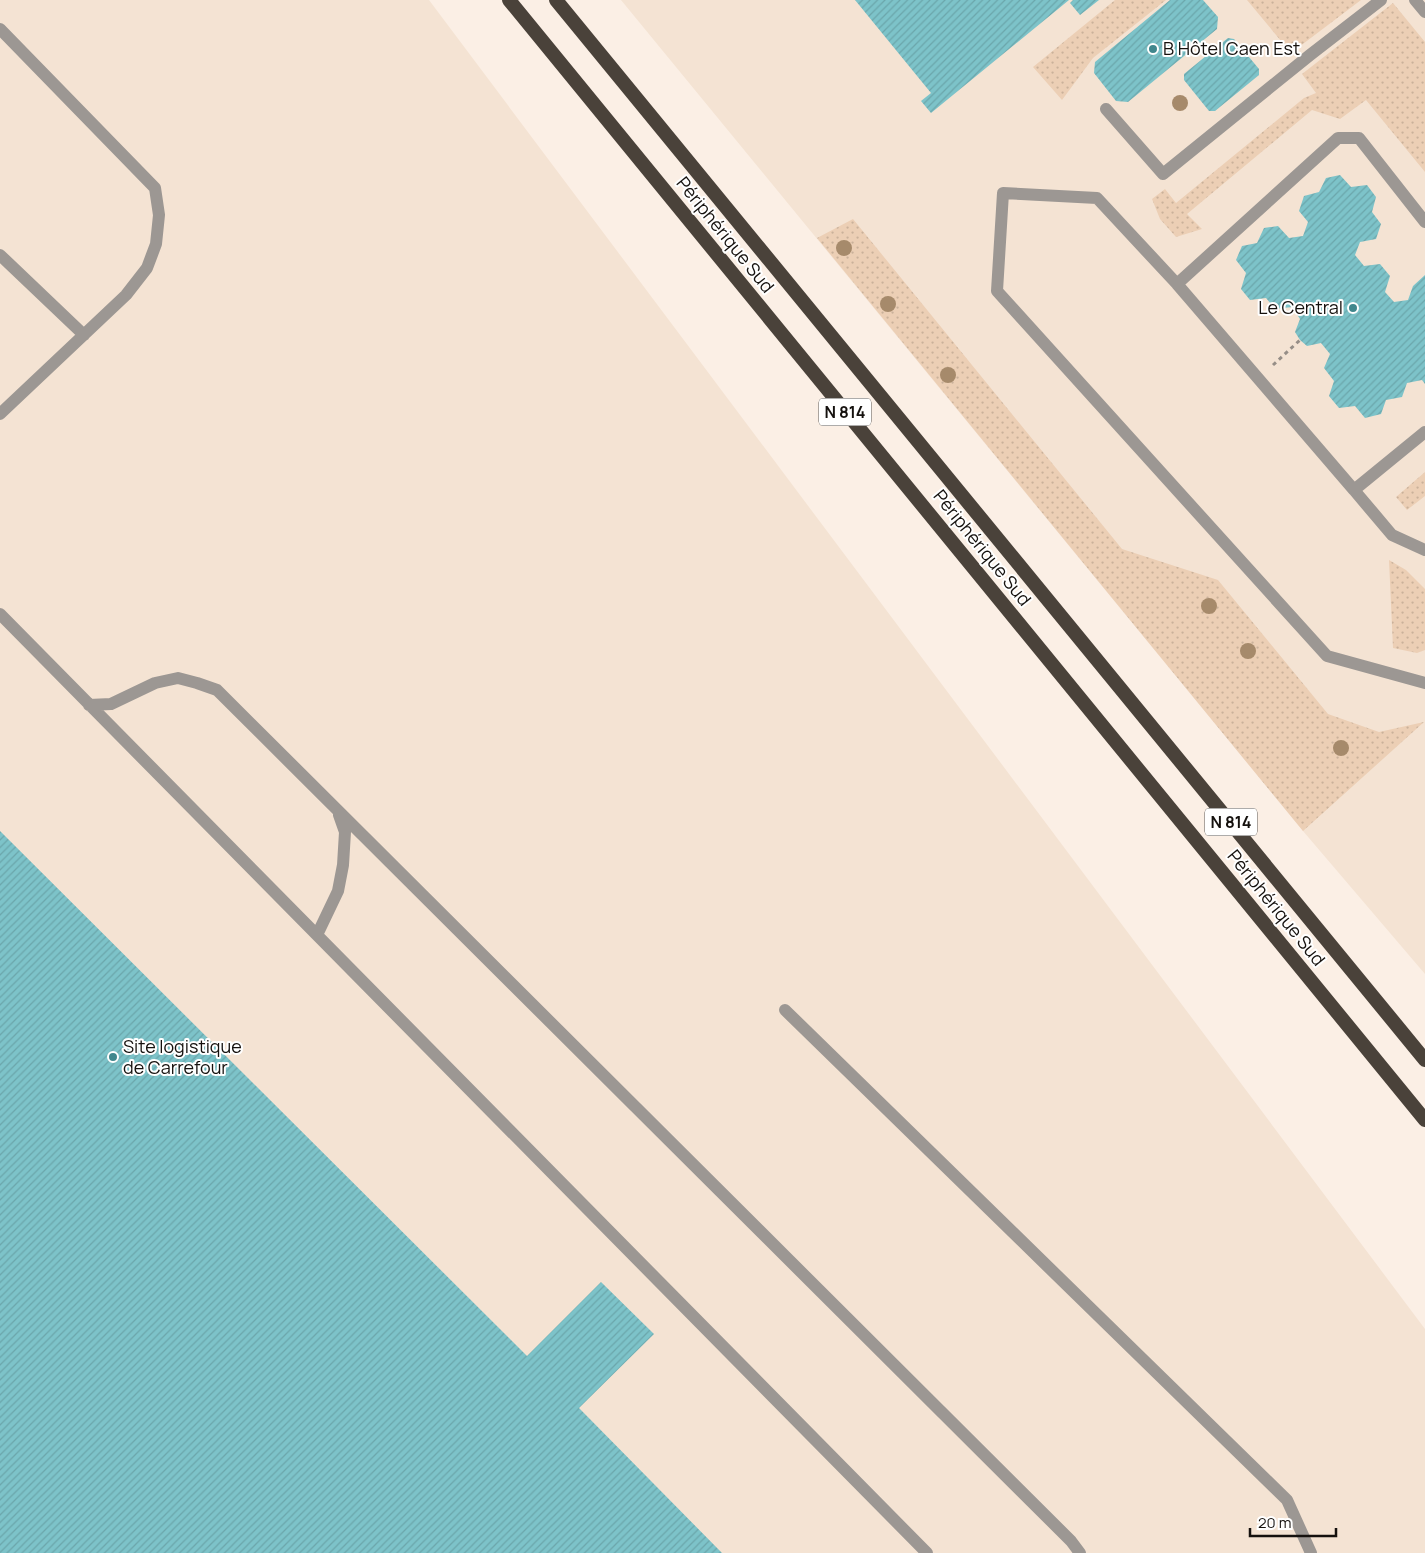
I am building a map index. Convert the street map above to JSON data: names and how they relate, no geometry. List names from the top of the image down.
{
  "streets": {
    "highway": ["Périphérique Sud", "N 814"]
  },
  "places": ["B Hôtel Caen Est", "Le Central", "Site logistique de Carrefour"],
  "scale_bar": "20 m"
}
